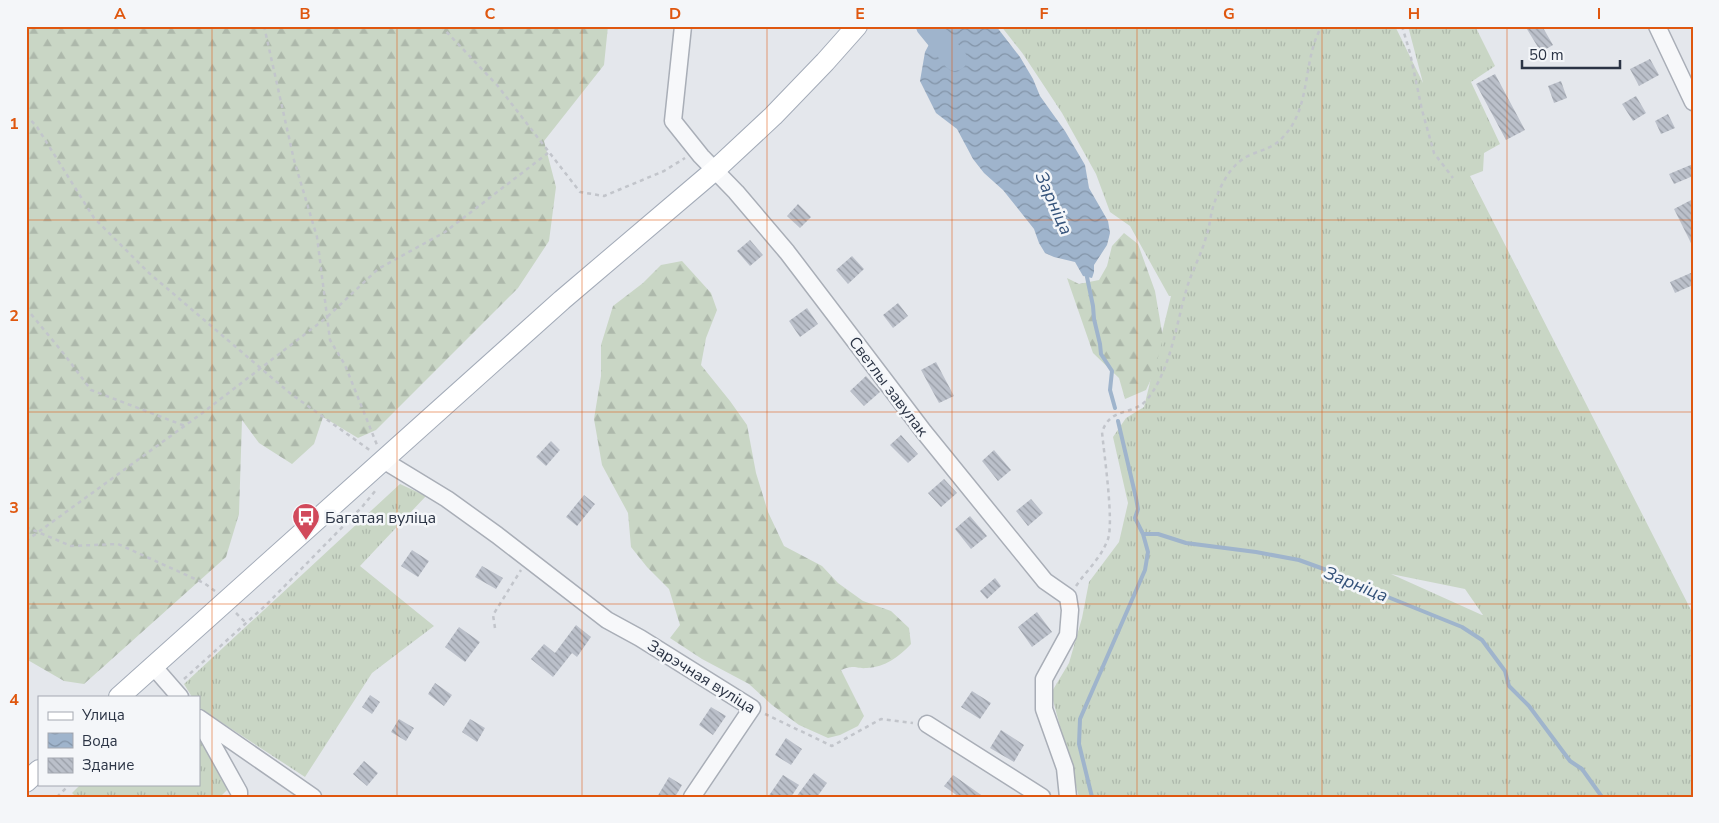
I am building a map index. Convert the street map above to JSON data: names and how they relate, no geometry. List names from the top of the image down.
{
  "streets": {
    "street": ["Светлы завулак", "Зарэчная вуліца"]
  },
  "water": ["Зарніца"],
  "places": {
    "bus stop": ["Багатая вуліца"]
  },
  "legend": ["Улица", "Вода", "Здание"],
  "scale_bar": "50 m",
  "grid": {
    "columns": [
      "A",
      "B",
      "C",
      "D",
      "E",
      "F",
      "G",
      "H",
      "I"
    ],
    "rows": [
      "1",
      "2",
      "3",
      "4"
    ]
  }
}
